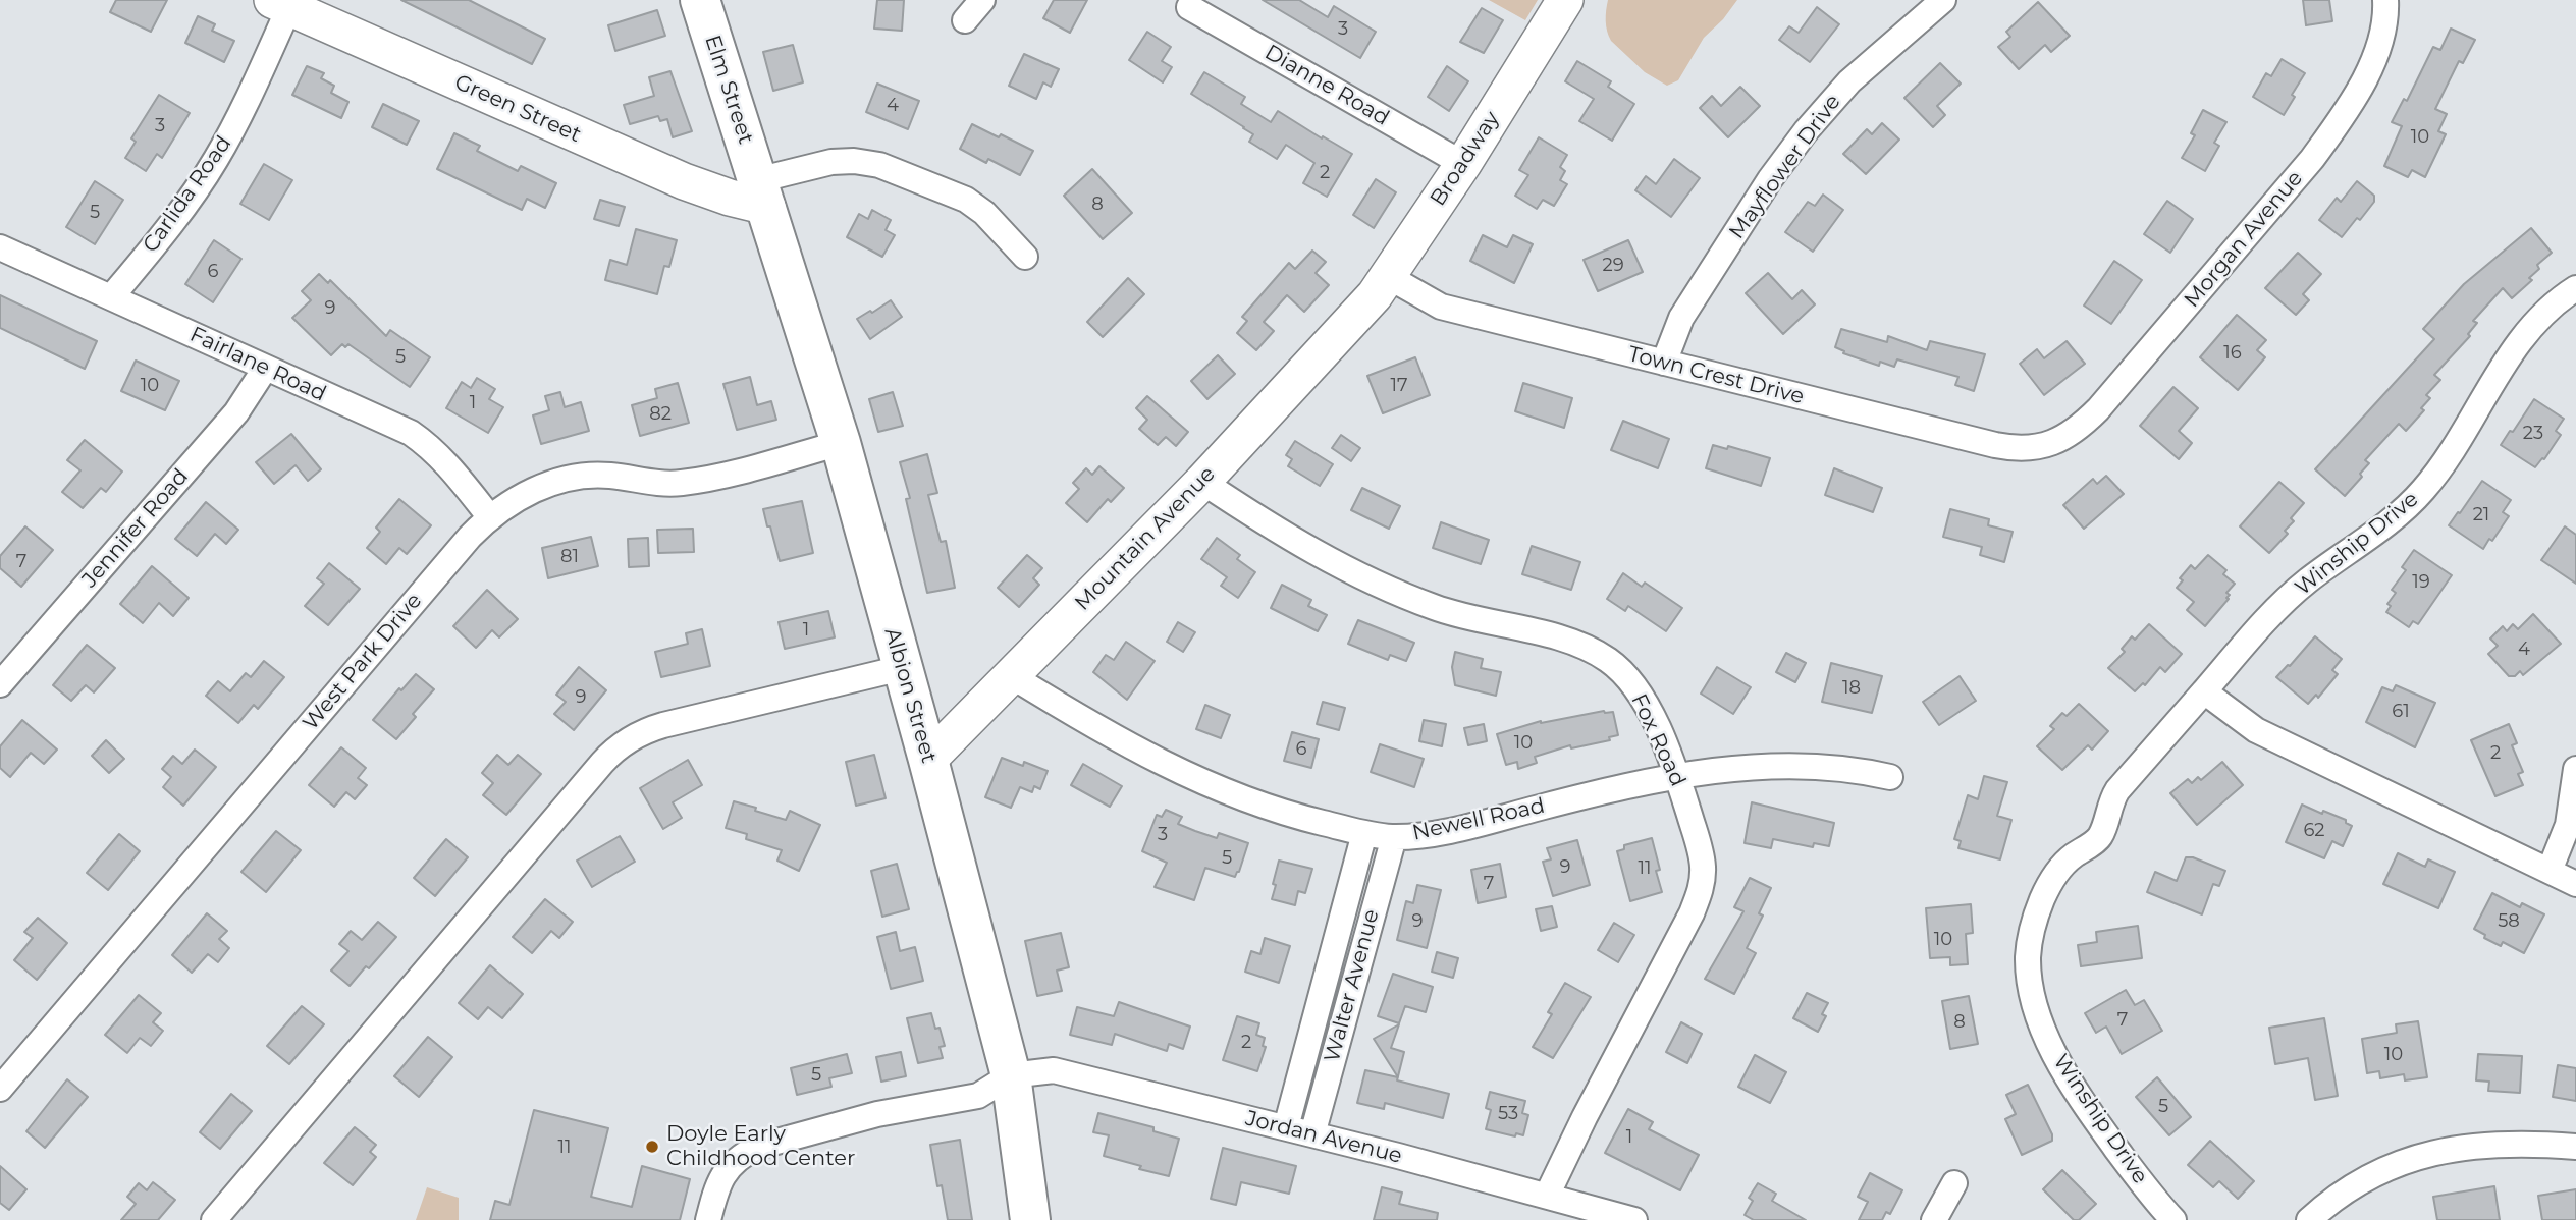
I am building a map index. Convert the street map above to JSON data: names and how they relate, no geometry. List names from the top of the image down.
{
  "streets": {
    "main road": [
      "Elm Street",
      "Green Street",
      "Broadway",
      "Mountain Avenue",
      "Albion Street"
    ],
    "street": [
      "Dianne Road",
      "Mayflower Drive",
      "Carlida Road",
      "Morgan Avenue",
      "Fairlane Road",
      "Town Crest Drive",
      "Jennifer Road",
      "Winship Drive",
      "West Park Drive",
      "Fox Road",
      "Newell Road",
      "Walter Avenue",
      "Jordan Avenue"
    ]
  },
  "crossings": [
    ["Dianne Road", "Broadway"],
    ["Elm Street", "Green Street"],
    ["Elm Street", "Albion Street"],
    ["Green Street", "Carlida Road"],
    ["Green Street", "Albion Street"],
    ["Broadway", "Town Crest Drive"],
    ["Broadway", "Mountain Avenue"],
    ["Mayflower Drive", "Town Crest Drive"],
    ["Carlida Road", "Fairlane Road"],
    ["Morgan Avenue", "Town Crest Drive"],
    ["Fairlane Road", "Jennifer Road"],
    ["Fairlane Road", "West Park Drive"],
    ["Mountain Avenue", "Albion Street"],
    ["Mountain Avenue", "Fox Road"],
    ["Mountain Avenue", "Newell Road"],
    ["West Park Drive", "Albion Street"],
    ["Albion Street", "Jordan Avenue"],
    ["Fox Road", "Newell Road"],
    ["Fox Road", "Jordan Avenue"],
    ["Newell Road", "Walter Avenue"],
    ["Walter Avenue", "Jordan Avenue"]
  ],
  "places": ["Doyle Early Childhood Center"],
  "house_numbers": [
    "3",
    "4",
    "3",
    "10",
    "2",
    "8",
    "5",
    "29",
    "6",
    "9",
    "16",
    "5",
    "10",
    "17",
    "1",
    "82",
    "23",
    "21",
    "81",
    "7",
    "19",
    "1",
    "4",
    "18",
    "9",
    "61",
    "10",
    "6",
    "2",
    "62",
    "3",
    "5",
    "9",
    "11",
    "7",
    "9",
    "58",
    "10",
    "7",
    "8",
    "2",
    "10",
    "5",
    "5",
    "53",
    "1",
    "11"
  ]
}
